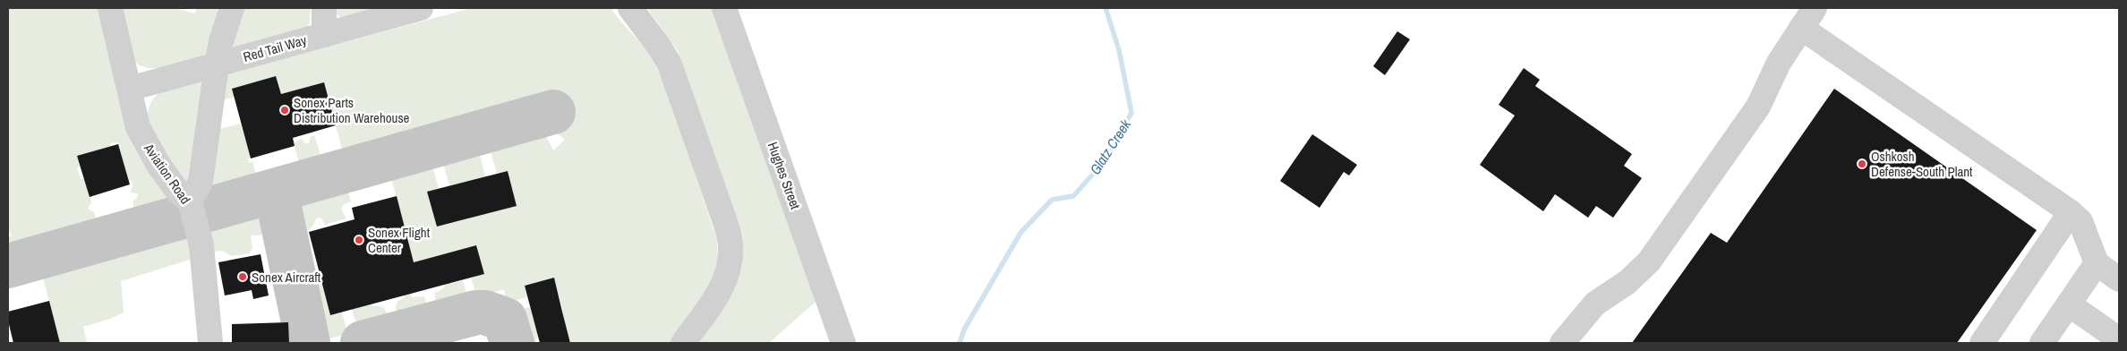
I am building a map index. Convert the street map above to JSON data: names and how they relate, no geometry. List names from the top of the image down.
{
  "streets": {
    "street": ["Red Tail Way", "Aviation Road", "Hughes Street"]
  },
  "crossings": [
    ["Red Tail Way", "Aviation Road"]
  ],
  "water": ["Glatz Creek"],
  "places": [
    "Sonex Parts Distribution Warehouse",
    "Oshkosh Defense-South Plant",
    "Sonex Flight Center",
    "Sonex Aircraft"
  ]
}
